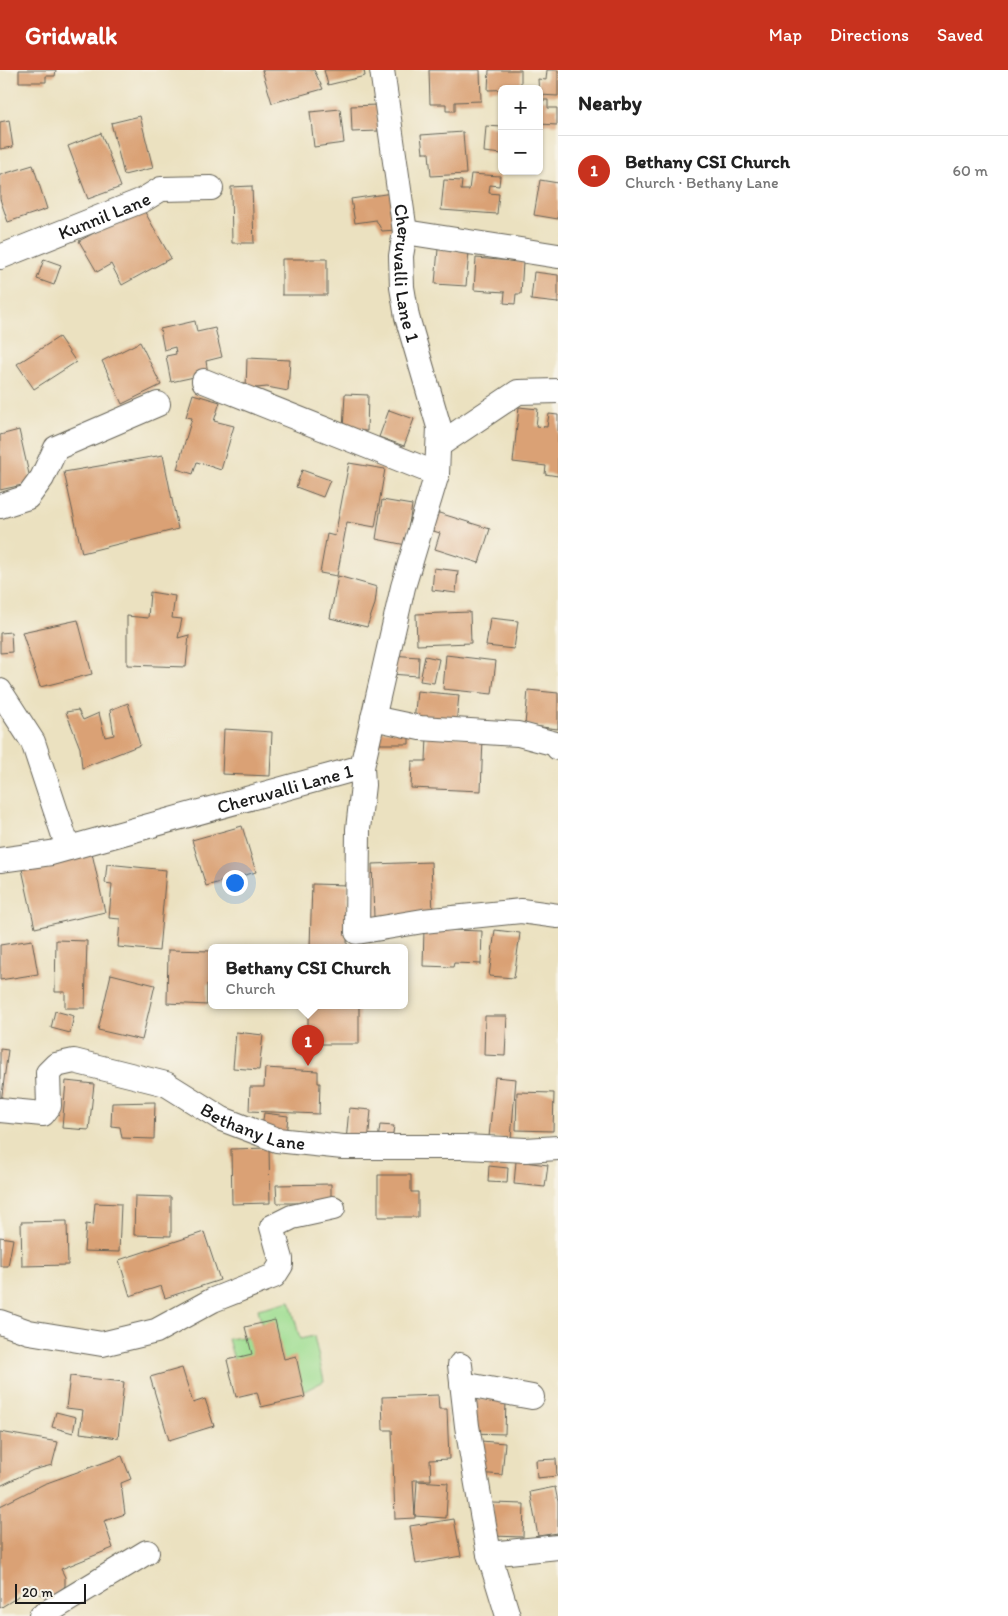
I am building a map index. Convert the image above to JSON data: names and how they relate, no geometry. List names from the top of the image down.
{
  "streets": {
    "street": ["Kunnil Lane", "Cheruvalli Lane 1", "Bethany Lane"]
  },
  "scale_bar": "20 m",
  "page": {
    "header": "Gridwalk",
    "nav": ["Map", "Directions", "Saved"],
    "heading": "Nearby",
    "map_buttons": ["+", "−"],
    "list": [
      {
        "mark": "1",
        "name": "Bethany CSI Church",
        "note": "Church · Bethany Lane",
        "value": "60 m"
      }
    ],
    "popup": ["Bethany CSI Church", "Church"],
    "pins": "1",
    "scale": "20 m"
  }
}
